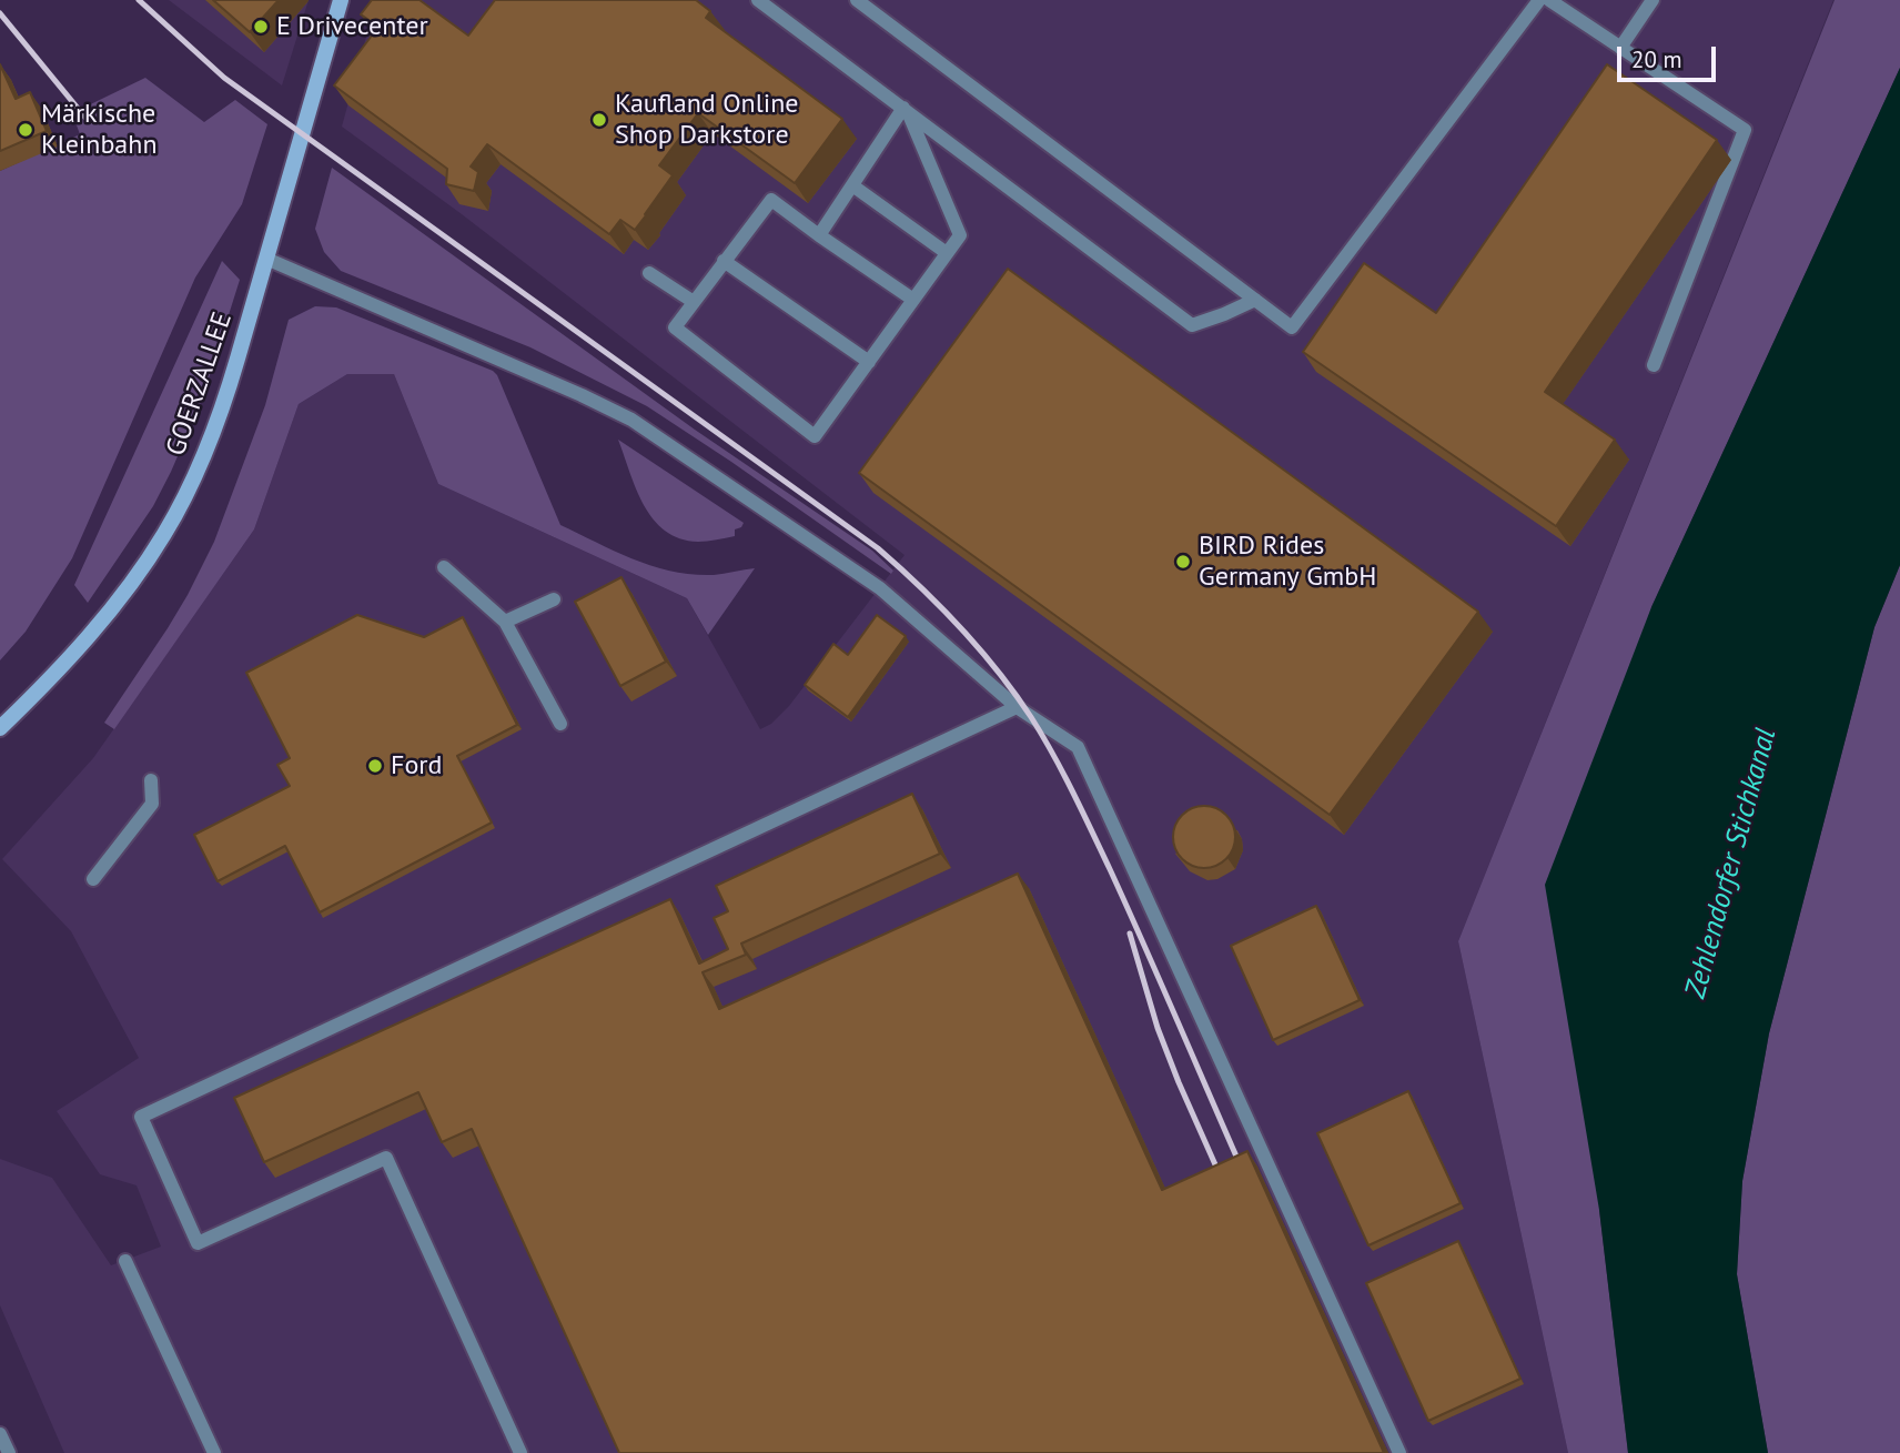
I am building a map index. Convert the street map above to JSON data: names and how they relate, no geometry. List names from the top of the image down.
{
  "streets": {
    "main road": ["GOERZALLEE"]
  },
  "water": ["Zehlendorfer Stichkanal"],
  "places": [
    "E Drivecenter",
    "Kaufland Online Shop Darkstore",
    "Märkische Kleinbahn",
    "BIRD Rides Germany GmbH",
    "Ford"
  ],
  "scale_bar": "20 m"
}
